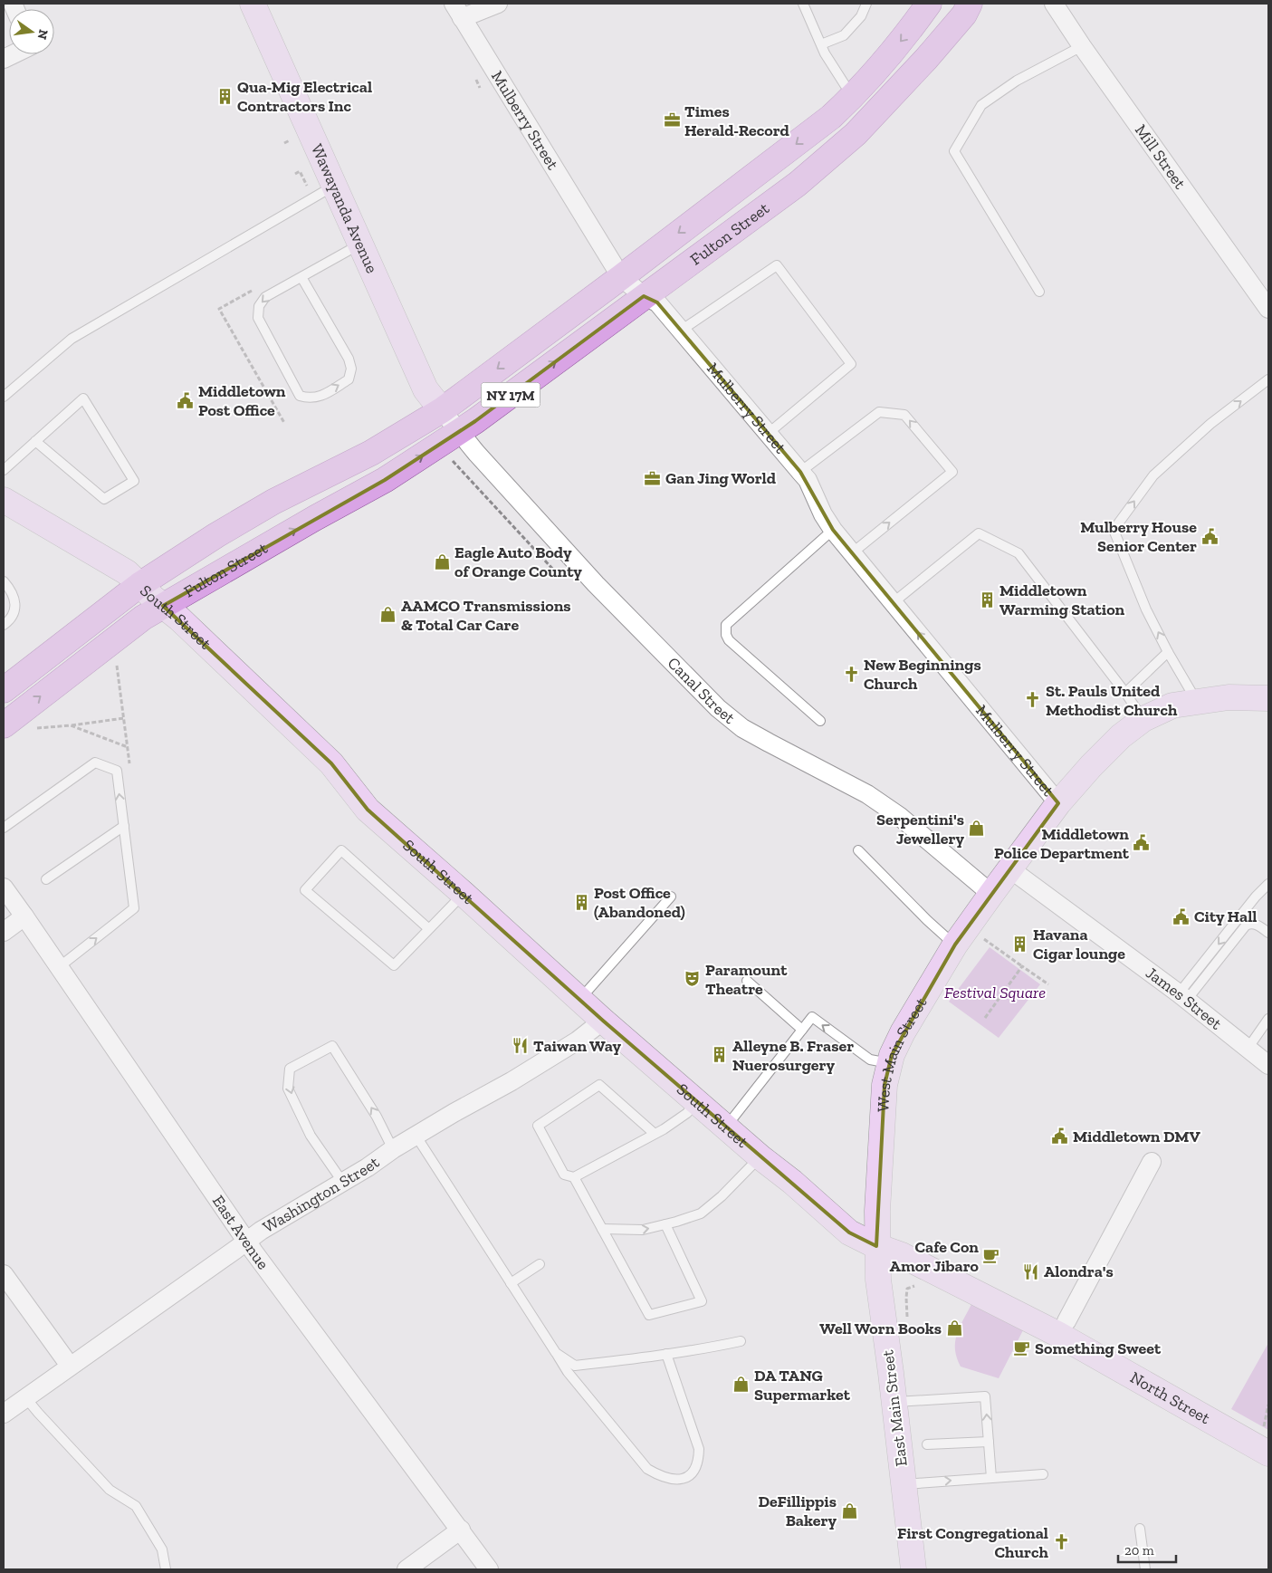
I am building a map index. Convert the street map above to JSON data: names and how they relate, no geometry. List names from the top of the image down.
{
  "streets": {
    "main road": [
      "Wawayanda Avenue",
      "Fulton Street",
      "NY 17M",
      "South Street",
      "West Main Street",
      "North Street",
      "East Main Street"
    ],
    "street": [
      "Mulberry Street",
      "Mill Street",
      "Canal Street",
      "James Street",
      "Washington Street",
      "East Avenue"
    ]
  },
  "crossings": [
    ["Mulberry Street", "Fulton Street"],
    ["Mulberry Street", "West Main Street"],
    ["Wawayanda Avenue", "Fulton Street"],
    ["Fulton Street", "South Street"],
    ["Fulton Street", "Canal Street"],
    ["South Street", "West Main Street"],
    ["South Street", "Washington Street"],
    ["South Street", "North Street"],
    ["South Street", "East Main Street"],
    ["Canal Street", "West Main Street"],
    ["James Street", "West Main Street"],
    ["West Main Street", "North Street"],
    ["West Main Street", "East Main Street"],
    ["Washington Street", "East Avenue"],
    ["North Street", "East Main Street"]
  ],
  "parks": ["Festival Square"],
  "places": {
    "building": [
      "Qua-Mig Electrical Contractors Inc",
      "Middletown Warming Station",
      "Post Office (Abandoned)",
      "Havana Cigar lounge",
      "Alleyne B. Fraser Nuerosurgery"
    ],
    "office": ["Times Herald-Record", "Gan Jing World"],
    "public building": [
      "Middletown Post Office",
      "Mulberry House Senior Center",
      "Middletown Police Department",
      "City Hall",
      "Middletown DMV"
    ],
    "shop": [
      "Eagle Auto Body of Orange County",
      "AAMCO Transmissions & Total Car Care",
      "Serpentini's Jewellery",
      "Well Worn Books",
      "DA TANG Supermarket",
      "DeFillippis Bakery"
    ],
    "church": ["New Beginnings Church", "St. Pauls United Methodist Church", "First Congregational Church"],
    "theatre": ["Paramount Theatre"],
    "restaurant": ["Taiwan Way", "Alondra's"],
    "cafe": ["Cafe Con Amor Jibaro", "Something Sweet"]
  },
  "scale_bar": "20 m",
  "north": "right"
}
